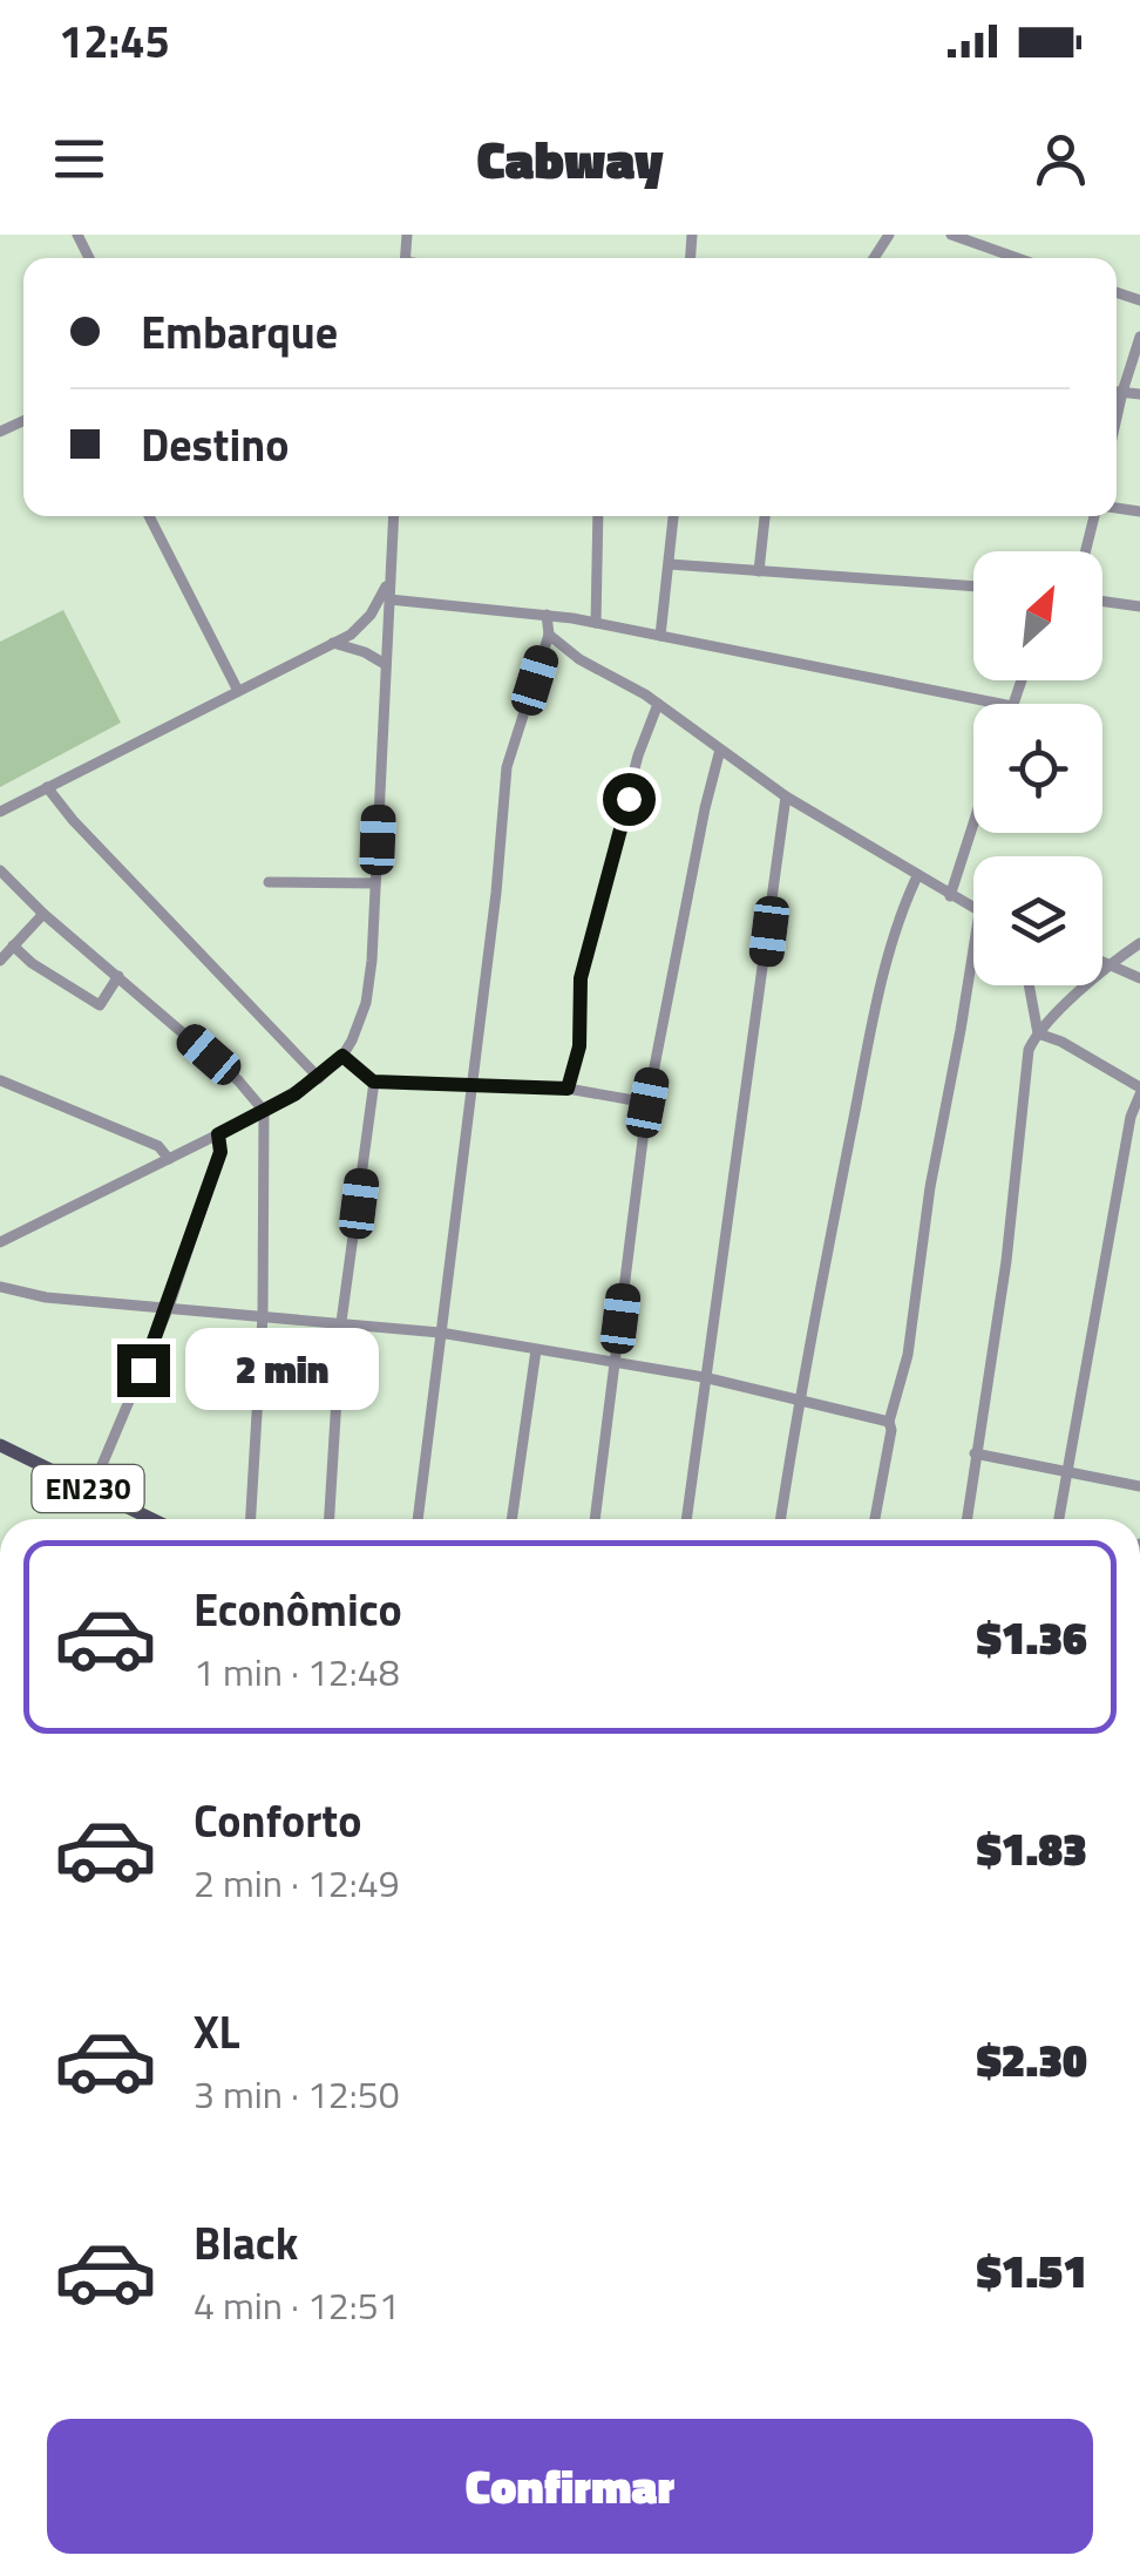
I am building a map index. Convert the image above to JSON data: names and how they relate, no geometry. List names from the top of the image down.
{
  "streets": {
    "main road": ["EN230"]
  },
  "north": "top right",
  "page": {
    "status": "12:45",
    "header": "Cabway",
    "banner": ["Embarque", "Destino"],
    "bubble": "2 min",
    "list": [
      {
        "name": "Econômico",
        "note": "1 min · 12:48",
        "value": "$1.36"
      },
      {
        "name": "Conforto",
        "note": "2 min · 12:49",
        "value": "$1.83"
      },
      {
        "name": "XL",
        "note": "3 min · 12:50",
        "value": "$2.30"
      },
      {
        "name": "Black",
        "note": "4 min · 12:51",
        "value": "$1.51"
      }
    ],
    "buttons": "Confirmar"
  }
}
